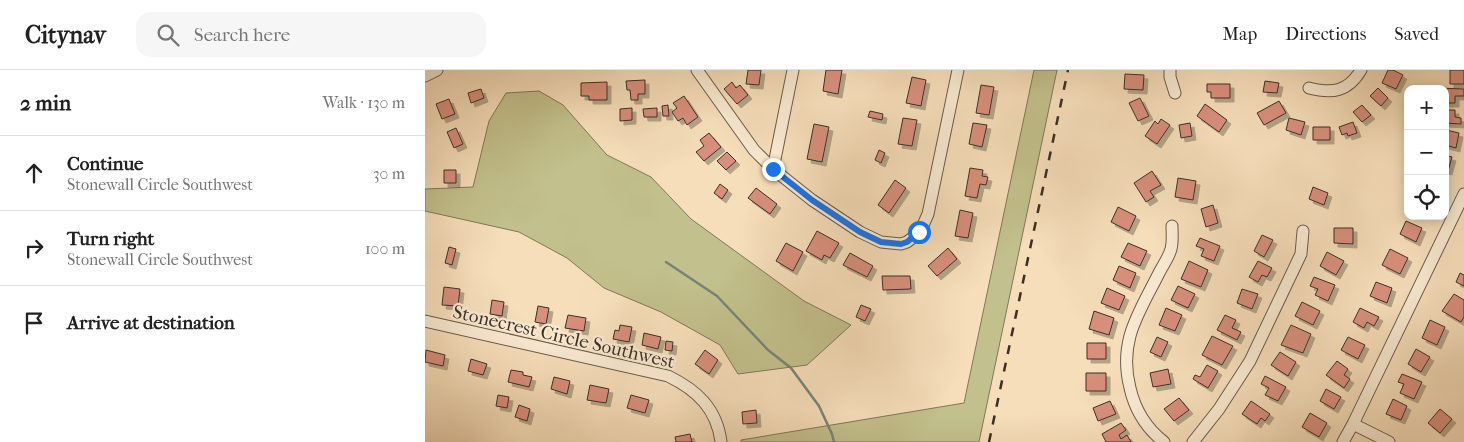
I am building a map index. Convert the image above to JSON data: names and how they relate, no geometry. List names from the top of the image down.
{
  "streets": {
    "street": ["Stonecrest Circle Southwest"]
  },
  "page": {
    "header": "Citynav",
    "search": "Search here",
    "nav": ["Map", "Directions", "Saved"],
    "heading": ["2 min", "Walk · 130 m"],
    "map_buttons": ["+", "−"],
    "list": [
      ["Continue", "Stonewall Circle Southwest", "30 m"],
      ["Turn right", "Stonewall Circle Southwest", "100 m"],
      "Arrive at destination"
    ]
  }
}
